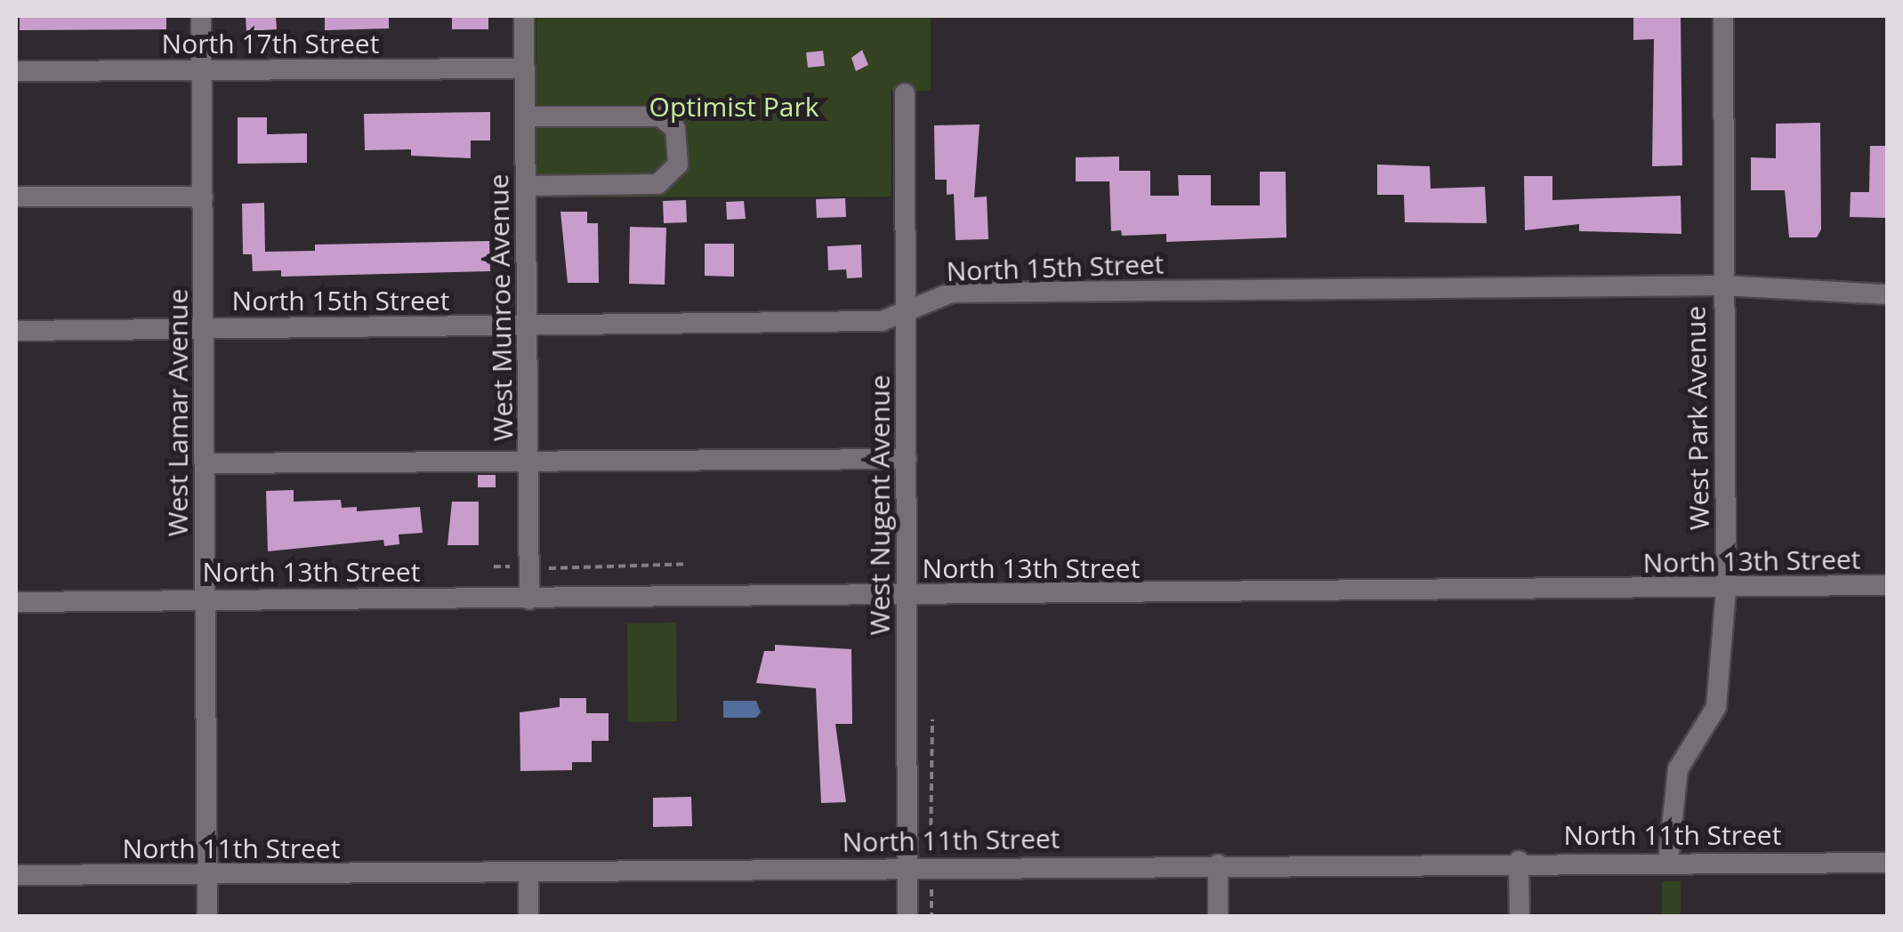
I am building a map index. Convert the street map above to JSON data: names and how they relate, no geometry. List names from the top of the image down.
{
  "streets": {
    "street": [
      "North 17th Street",
      "North 15th Street",
      "West Munroe Avenue",
      "West Lamar Avenue",
      "West Park Avenue",
      "West Nugent Avenue",
      "North 13th Street",
      "North 11th Street"
    ]
  },
  "crossings": [
    ["North 17th Street", "West Munroe Avenue"],
    ["North 17th Street", "West Lamar Avenue"],
    ["North 15th Street", "West Munroe Avenue"],
    ["North 15th Street", "West Lamar Avenue"],
    ["North 15th Street", "West Park Avenue"],
    ["North 15th Street", "West Nugent Avenue"],
    ["West Munroe Avenue", "North 13th Street"],
    ["West Lamar Avenue", "North 13th Street"],
    ["West Lamar Avenue", "North 11th Street"],
    ["West Park Avenue", "North 13th Street"],
    ["West Park Avenue", "North 11th Street"],
    ["West Nugent Avenue", "North 13th Street"],
    ["West Nugent Avenue", "North 11th Street"]
  ],
  "parks": ["Optimist Park"]
}
